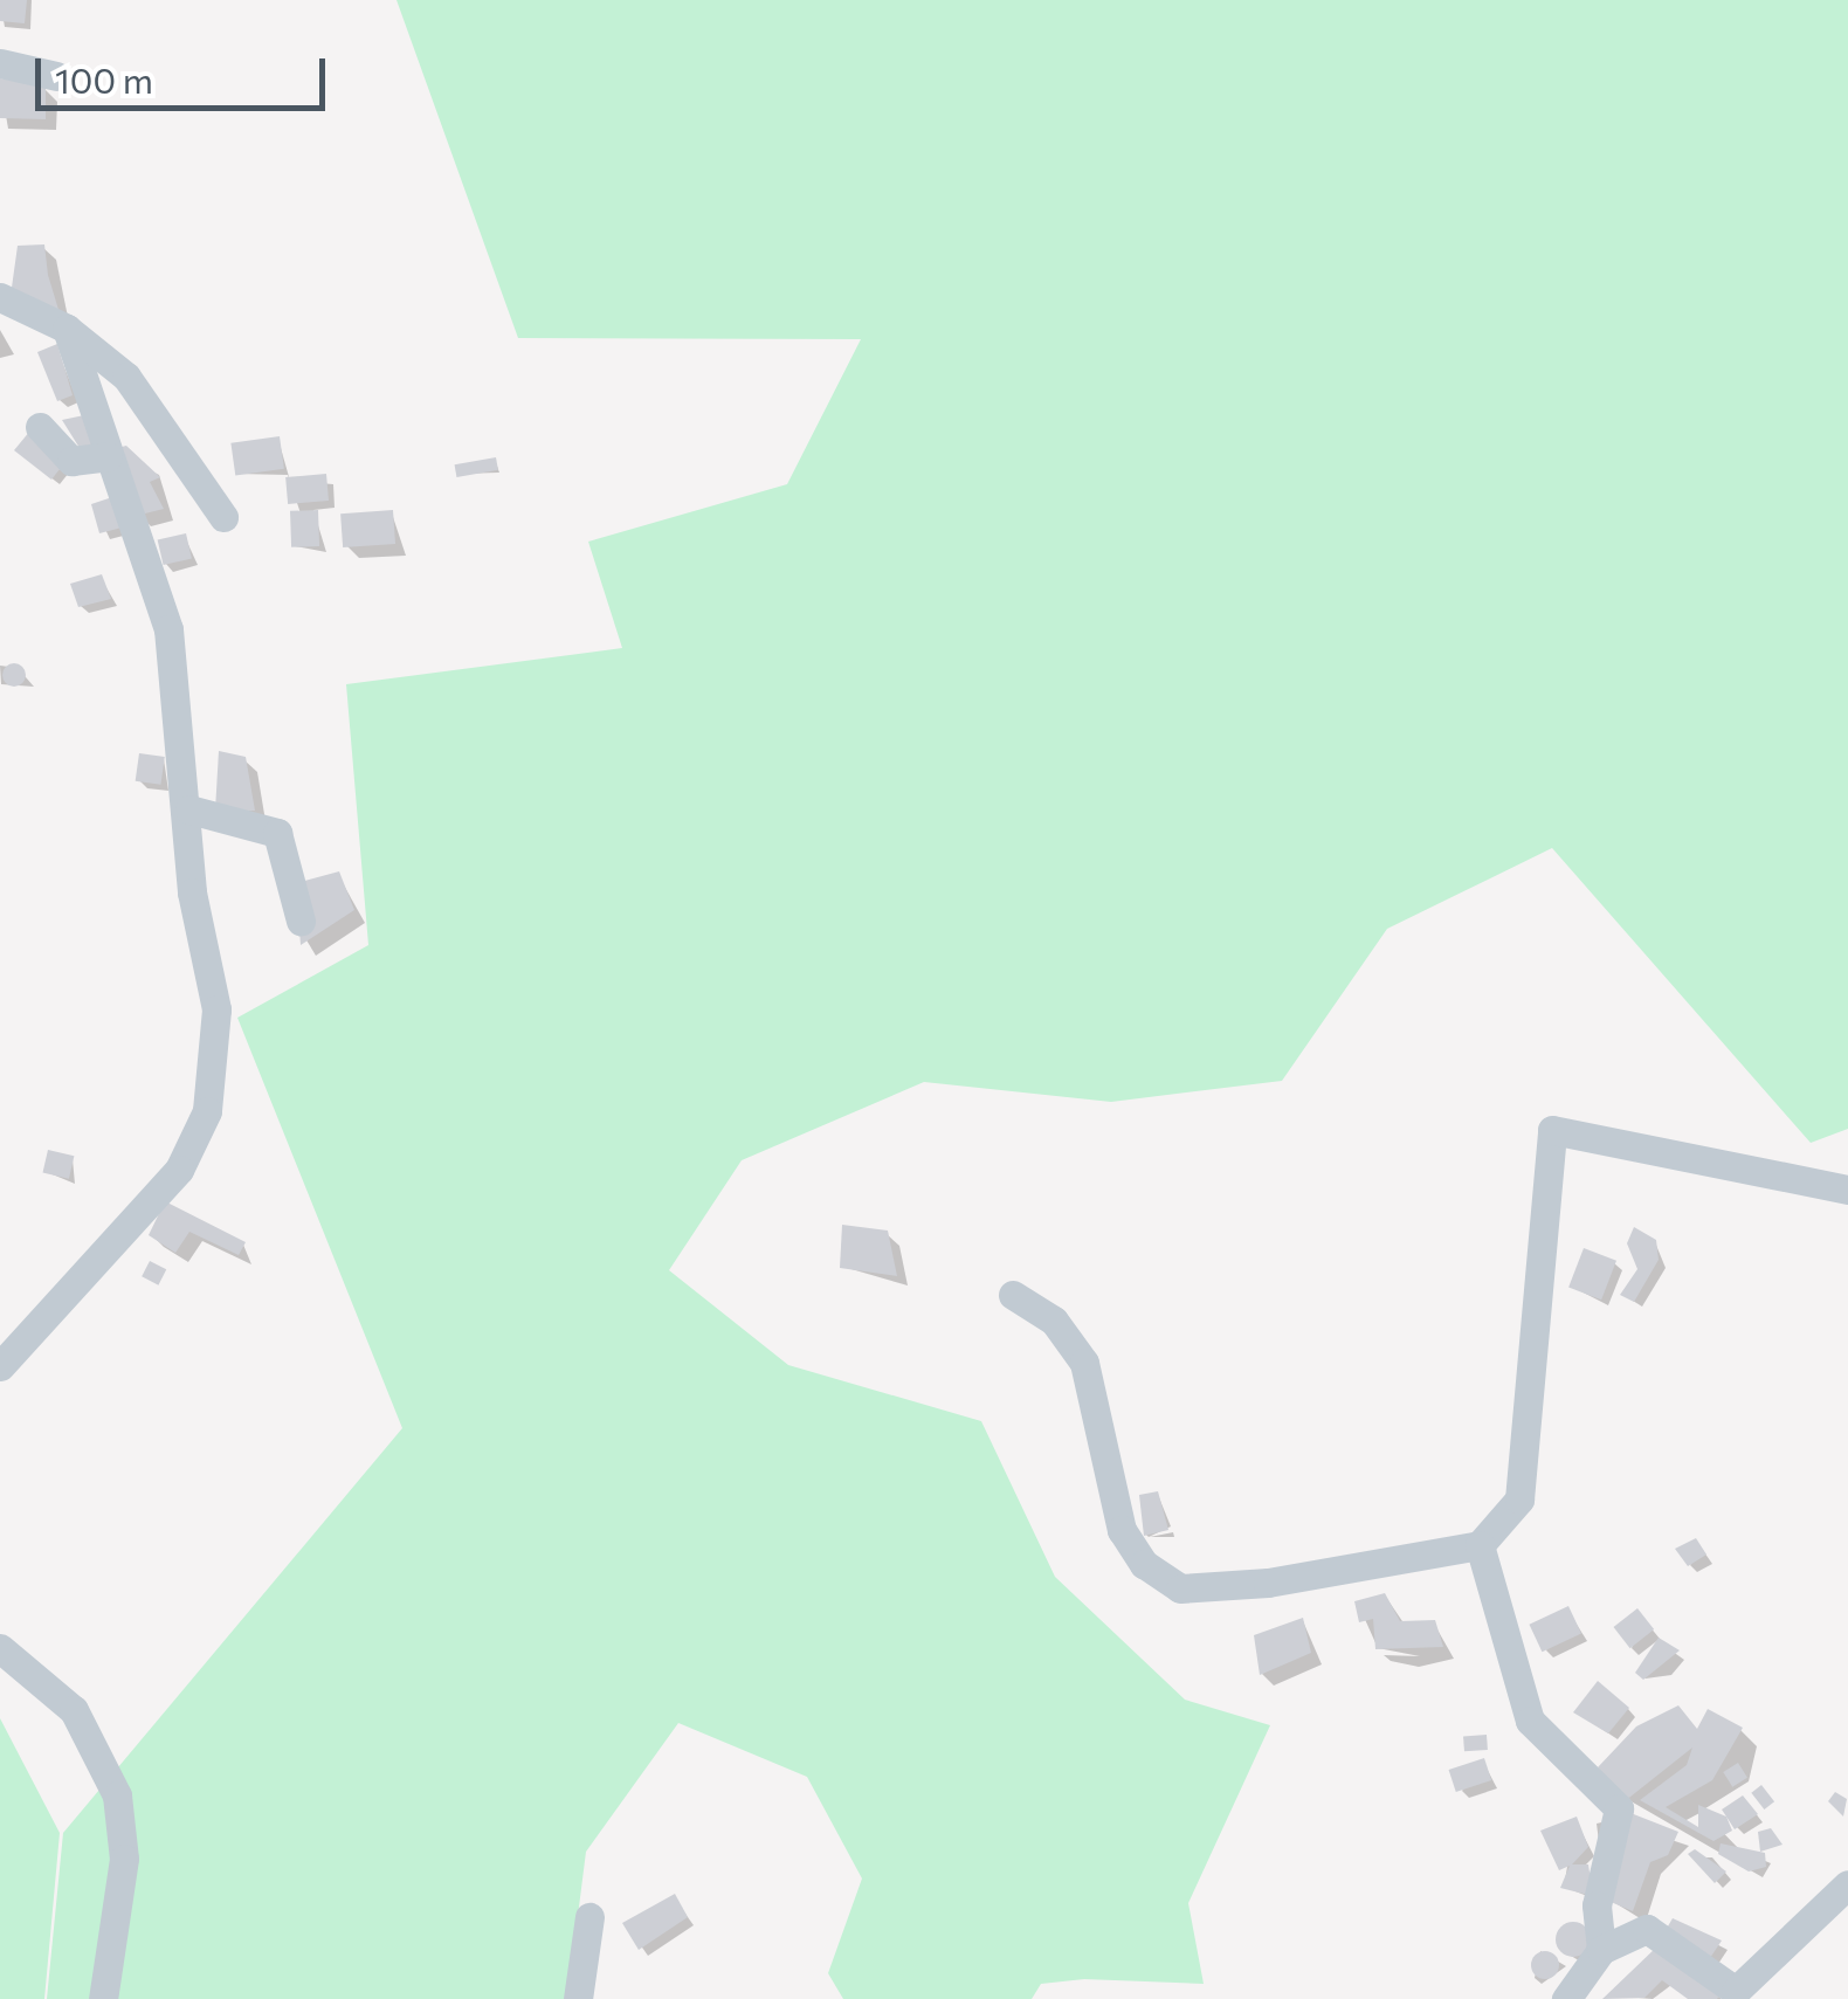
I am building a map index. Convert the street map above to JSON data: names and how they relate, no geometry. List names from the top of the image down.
{
  "scale_bar": "100 m"
}
